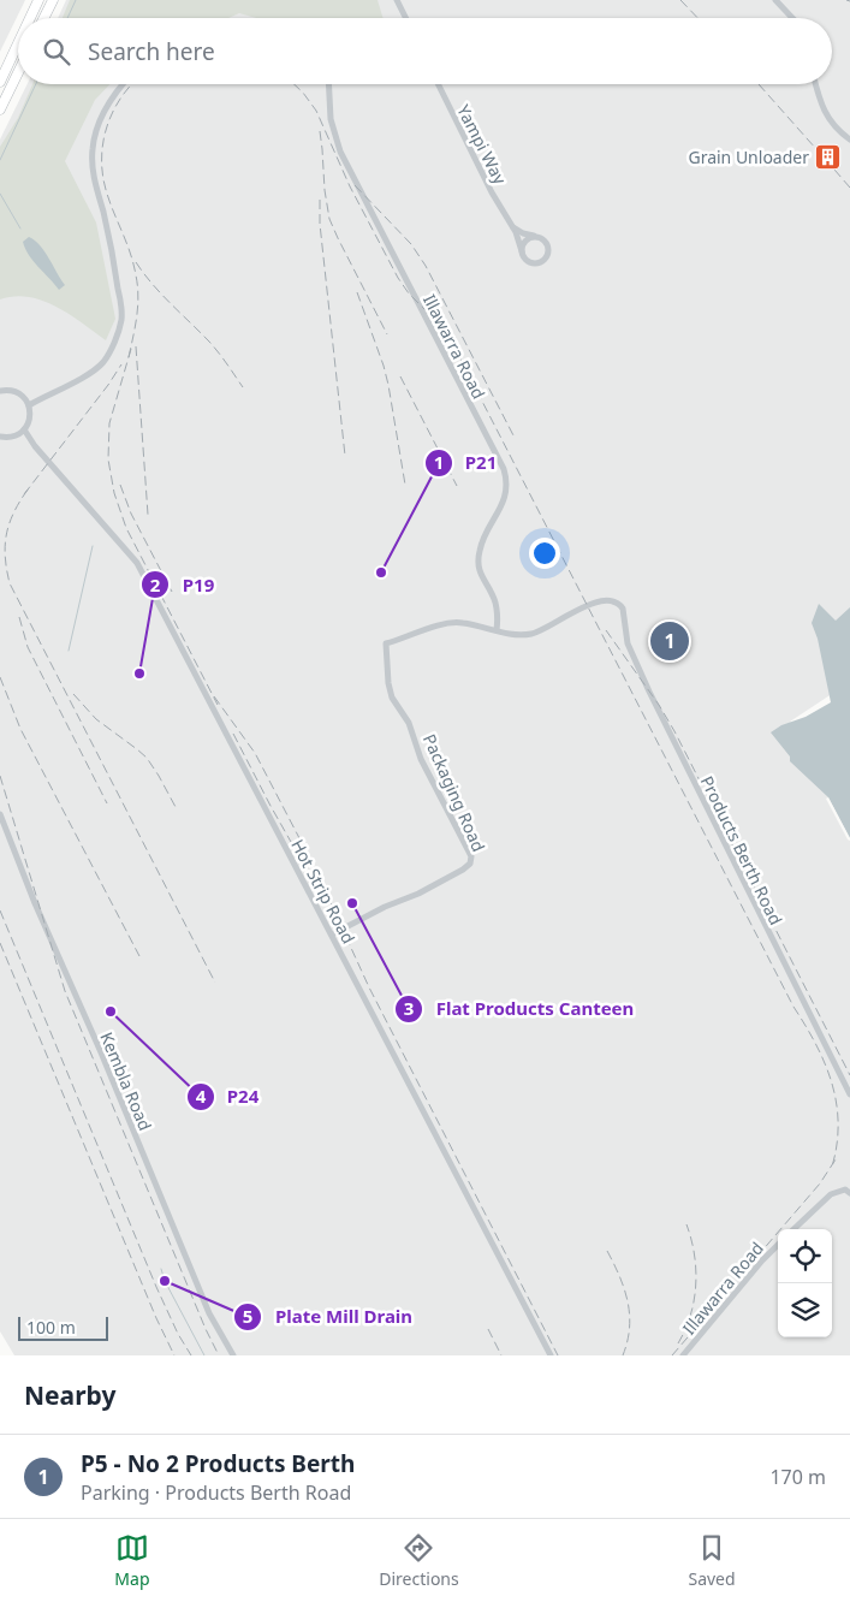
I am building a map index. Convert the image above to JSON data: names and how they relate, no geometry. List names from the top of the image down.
{
  "streets": {
    "street": [
      "Yampi Way",
      "Illawarra Road",
      "Packaging Road",
      "Products Berth Road",
      "Hot Strip Road",
      "Kembla Road"
    ]
  },
  "crossings": [
    ["Illawarra Road", "Packaging Road"],
    ["Illawarra Road", "Products Berth Road"],
    ["Packaging Road", "Products Berth Road"],
    ["Packaging Road", "Hot Strip Road"]
  ],
  "places": {
    "building": ["Grain Unloader"],
    "other": [
      "P21",
      "P19",
      "Flat Products Canteen",
      "P24",
      "Plate Mill Drain"
    ]
  },
  "scale_bar": "100 m",
  "page": {
    "search": "Search here",
    "pins": "1",
    "scale": "100 m",
    "heading": "Nearby",
    "list": [
      {
        "mark": "1",
        "name": "P5 - No 2 Products Berth",
        "note": "Parking · Products Berth Road",
        "value": "170 m"
      }
    ],
    "nav": ["Map", "Directions", "Saved"]
  }
}
